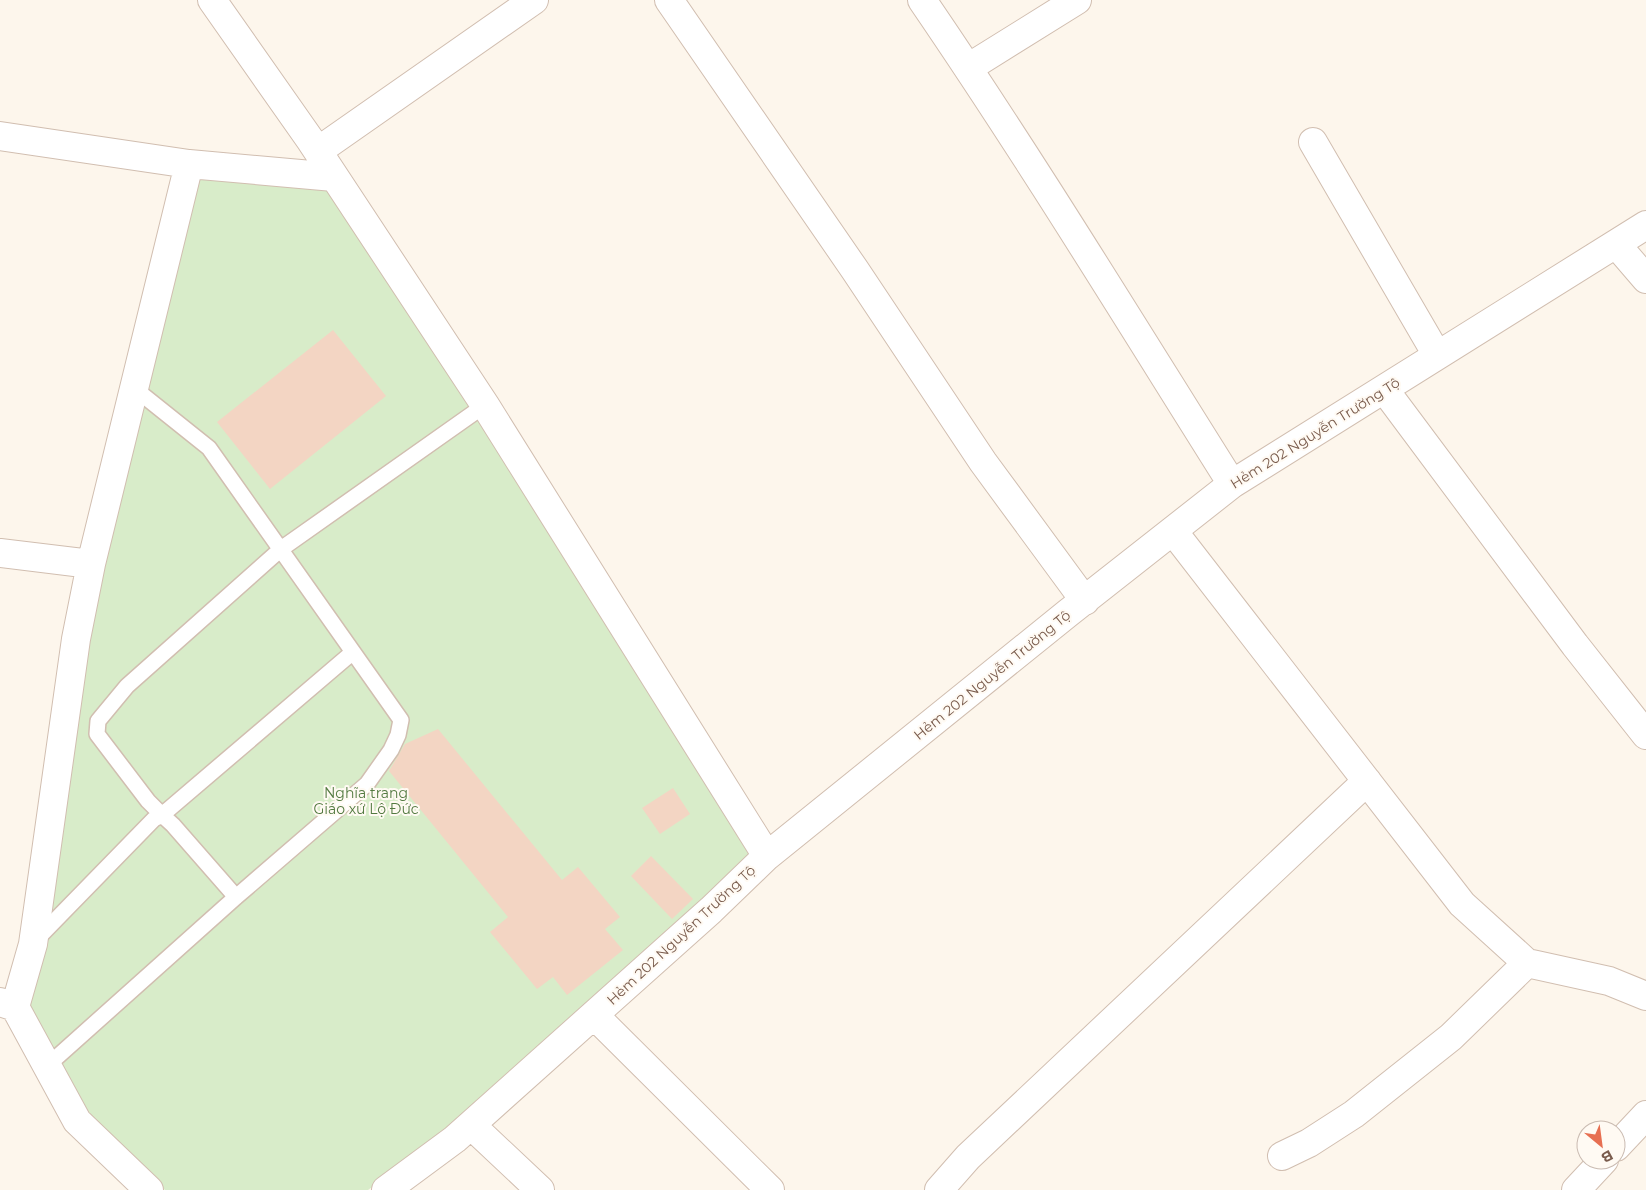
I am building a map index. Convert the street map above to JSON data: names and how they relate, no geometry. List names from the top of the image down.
{
  "streets": {
    "street": ["Hẻm 202 Nguyễn Trường Tộ"]
  },
  "parks": ["Nghĩa trang Giáo xứ Lộ Đức"],
  "north": "bottom right"
}
